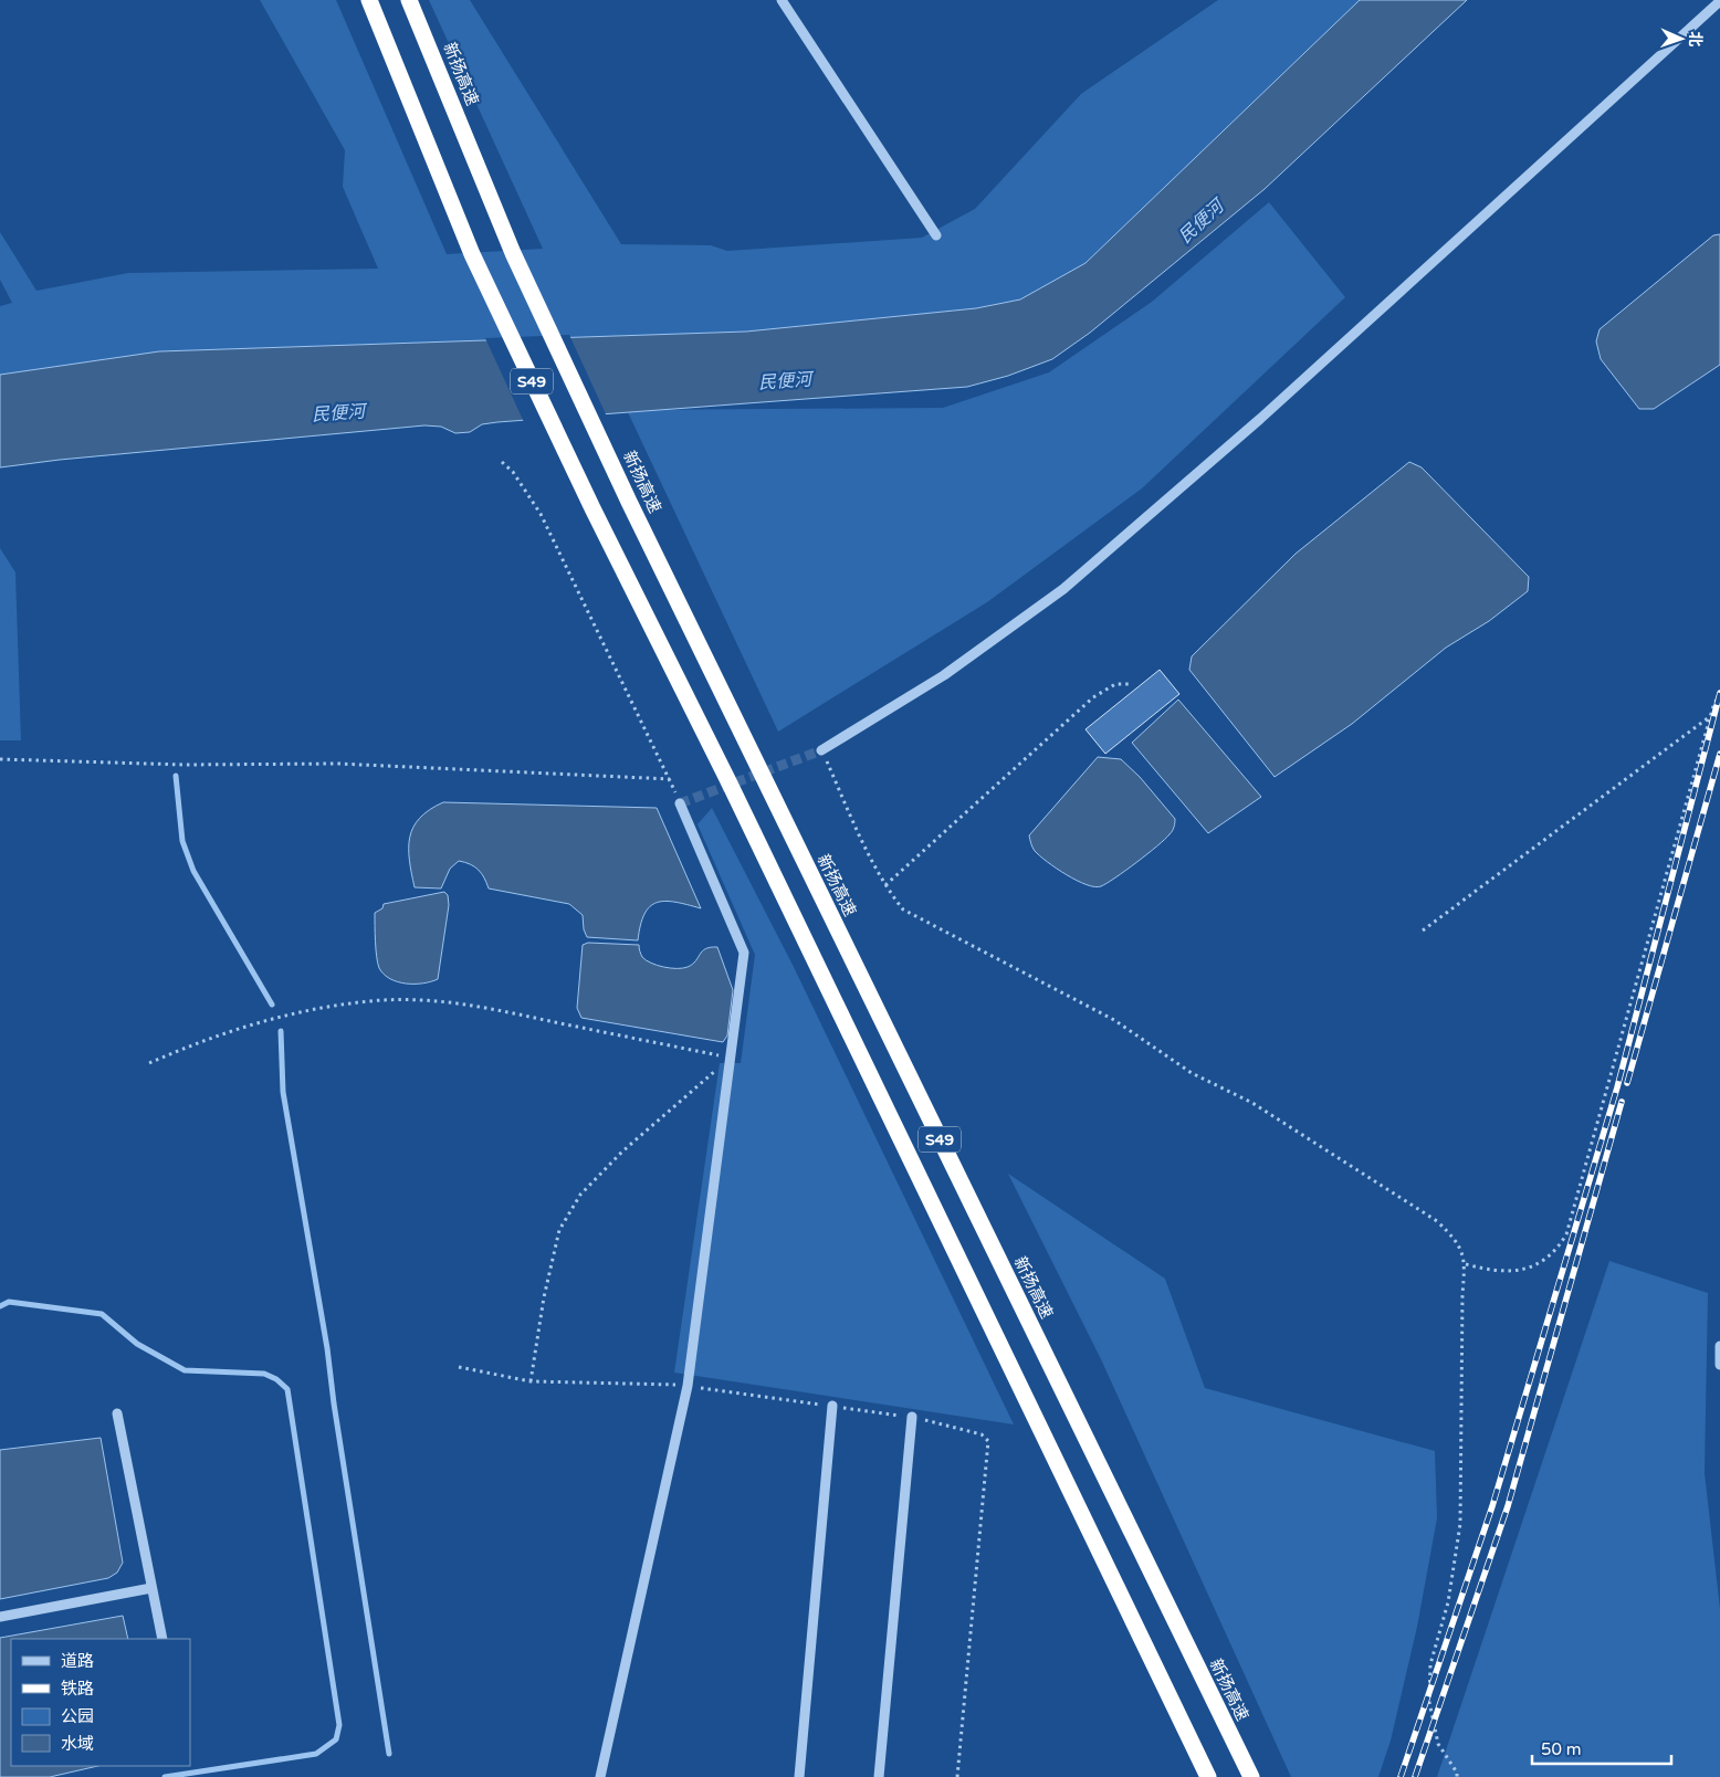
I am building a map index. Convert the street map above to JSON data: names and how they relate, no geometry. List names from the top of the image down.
{
  "streets": {
    "highway": ["新扬高速", "S49"]
  },
  "water": ["民便河"],
  "legend": [
    "道路",
    "铁路",
    "公园",
    "水域"
  ],
  "scale_bar": "50 m",
  "north": "right"
}
